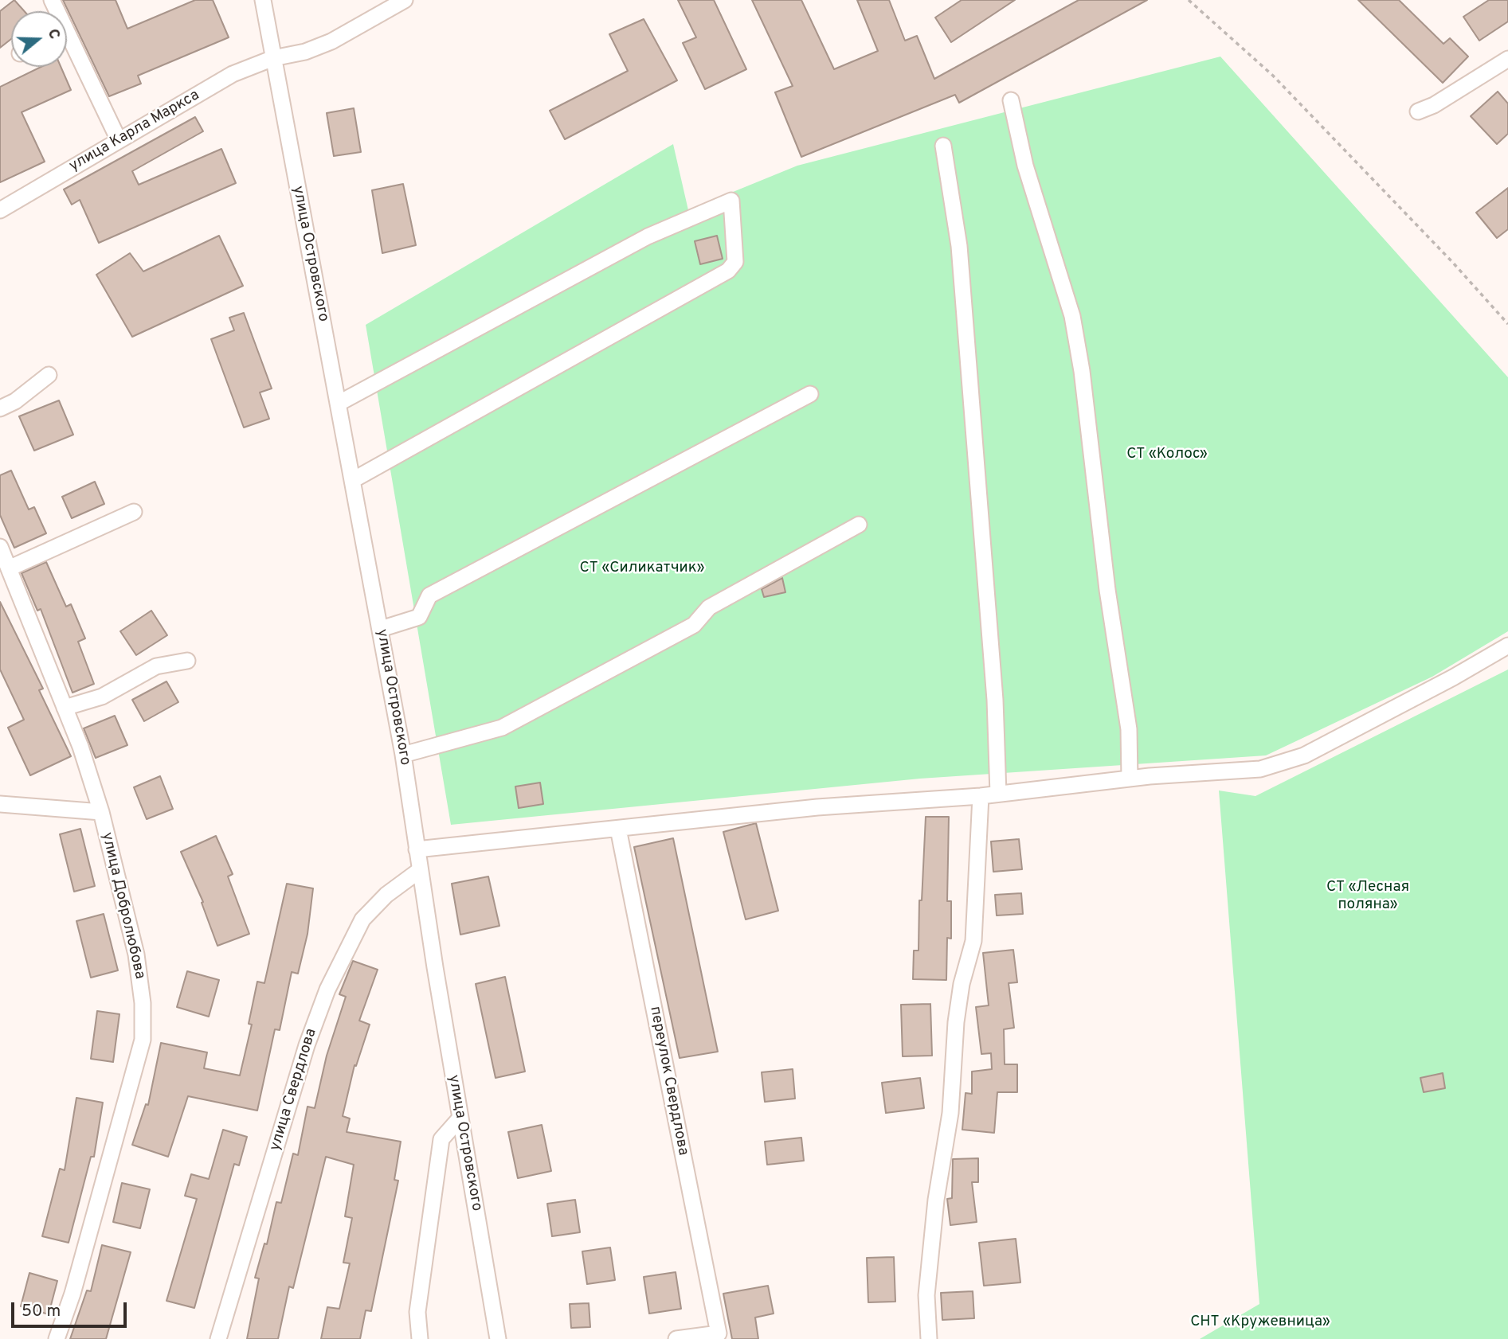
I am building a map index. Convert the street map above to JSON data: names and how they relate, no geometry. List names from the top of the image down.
{
  "streets": {
    "street": [
      "улица Карла Маркса",
      "улица Островского",
      "улица Добролюбова",
      "переулок Свердлова",
      "улица Свердлова"
    ]
  },
  "crossings": [
    ["улица Карла Маркса", "улица Островского"],
    ["улица Островского", "улица Свердлова"]
  ],
  "parks": [
    "СТ «Колос»",
    "СТ «Силикатчик»",
    "СТ «Лесная поляна»",
    "СНТ «Кружевница»"
  ],
  "scale_bar": "50 m",
  "north": "right"
}
